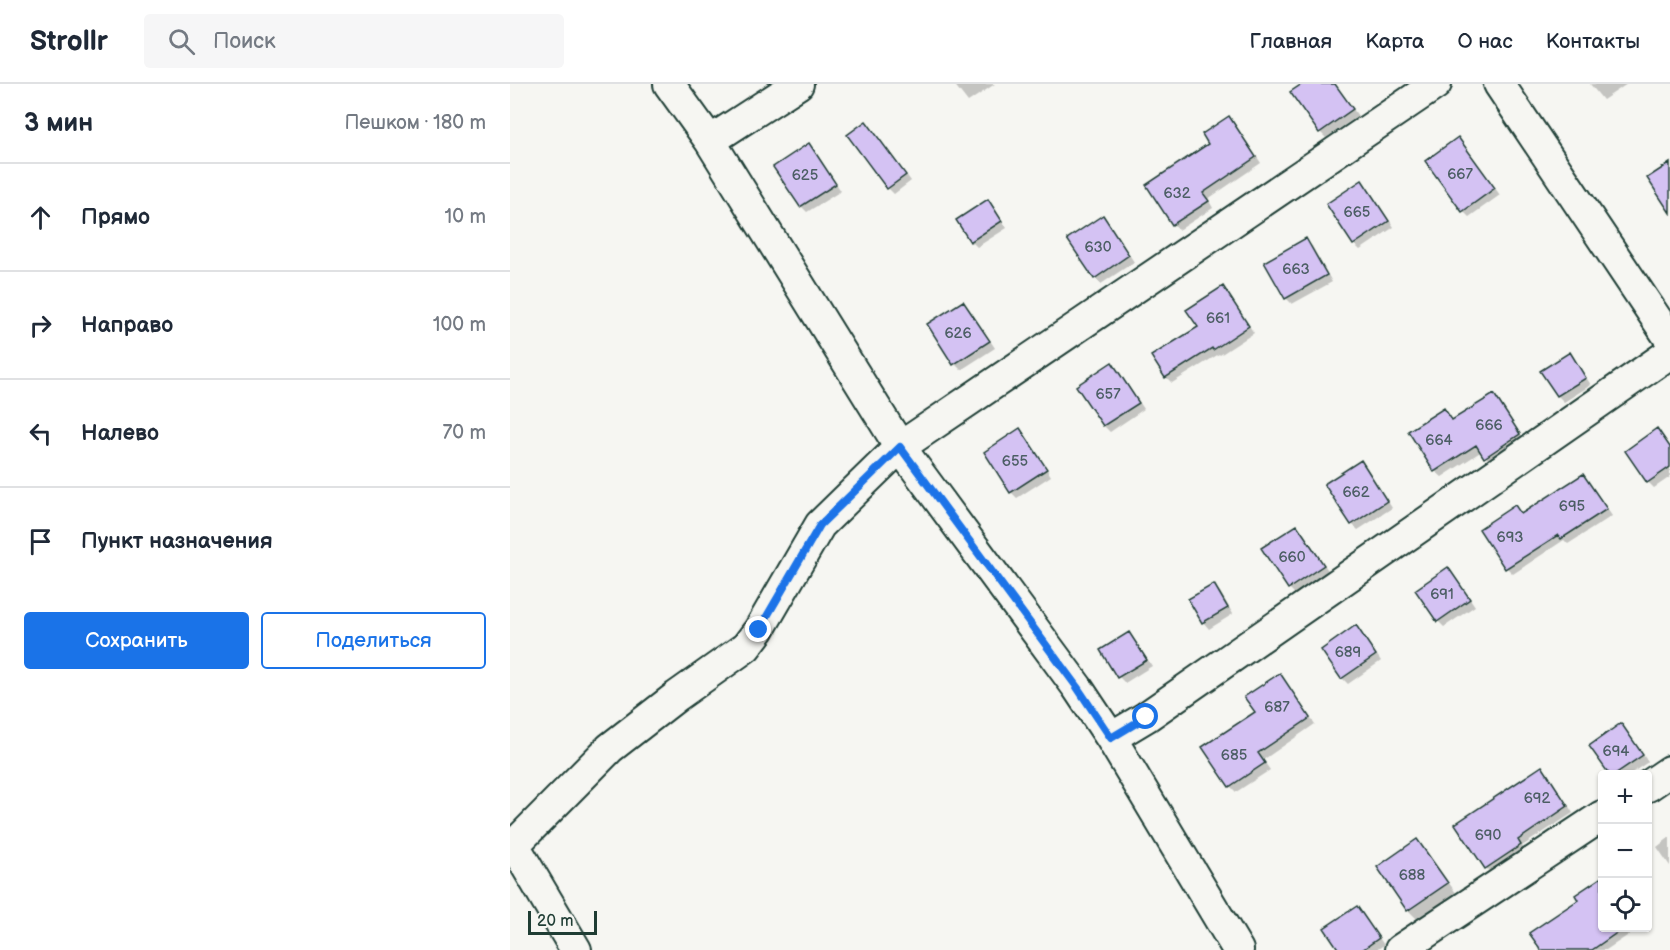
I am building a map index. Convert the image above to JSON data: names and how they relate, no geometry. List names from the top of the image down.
{
  "house_numbers": [
    "667",
    "625",
    "632",
    "665",
    "630",
    "663",
    "661",
    "626",
    "657",
    "666",
    "664",
    "655",
    "662",
    "695",
    "693",
    "660",
    "691",
    "689",
    "687",
    "694",
    "685",
    "692",
    "690",
    "688"
  ],
  "scale_bar": "20 m",
  "page": {
    "header": "Strollr",
    "search": "Поиск",
    "nav": [
      "Главная",
      "Карта",
      "О нас",
      "Контакты"
    ],
    "heading": ["3 мин", "Пешком · 180 m"],
    "list": [
      ["Прямо", "10 m"],
      ["Направо", "100 m"],
      ["Налево", "70 m"],
      "Пункт назначения"
    ],
    "buttons": ["Сохранить", "Поделиться"],
    "map_buttons": ["+", "−"],
    "scale": "20 m"
  }
}
